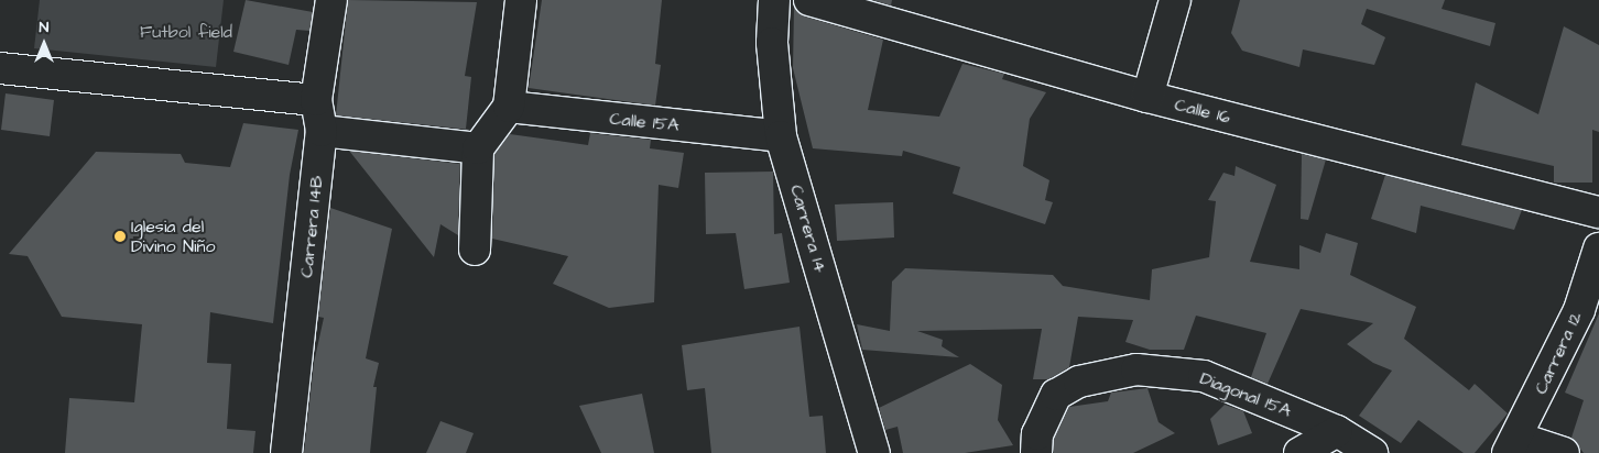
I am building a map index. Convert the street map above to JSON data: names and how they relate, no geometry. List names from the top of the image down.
{
  "streets": {
    "street": [
      "Calle 16",
      "Calle 15A",
      "Carrera 14B",
      "Carrera 14",
      "Carrera 12",
      "Diagonal 15A"
    ]
  },
  "crossings": [
    ["Calle 15A", "Carrera 14"]
  ],
  "parks": ["Futbol field"],
  "places": ["Iglesia del Divino Niño"],
  "north": "top"
}
